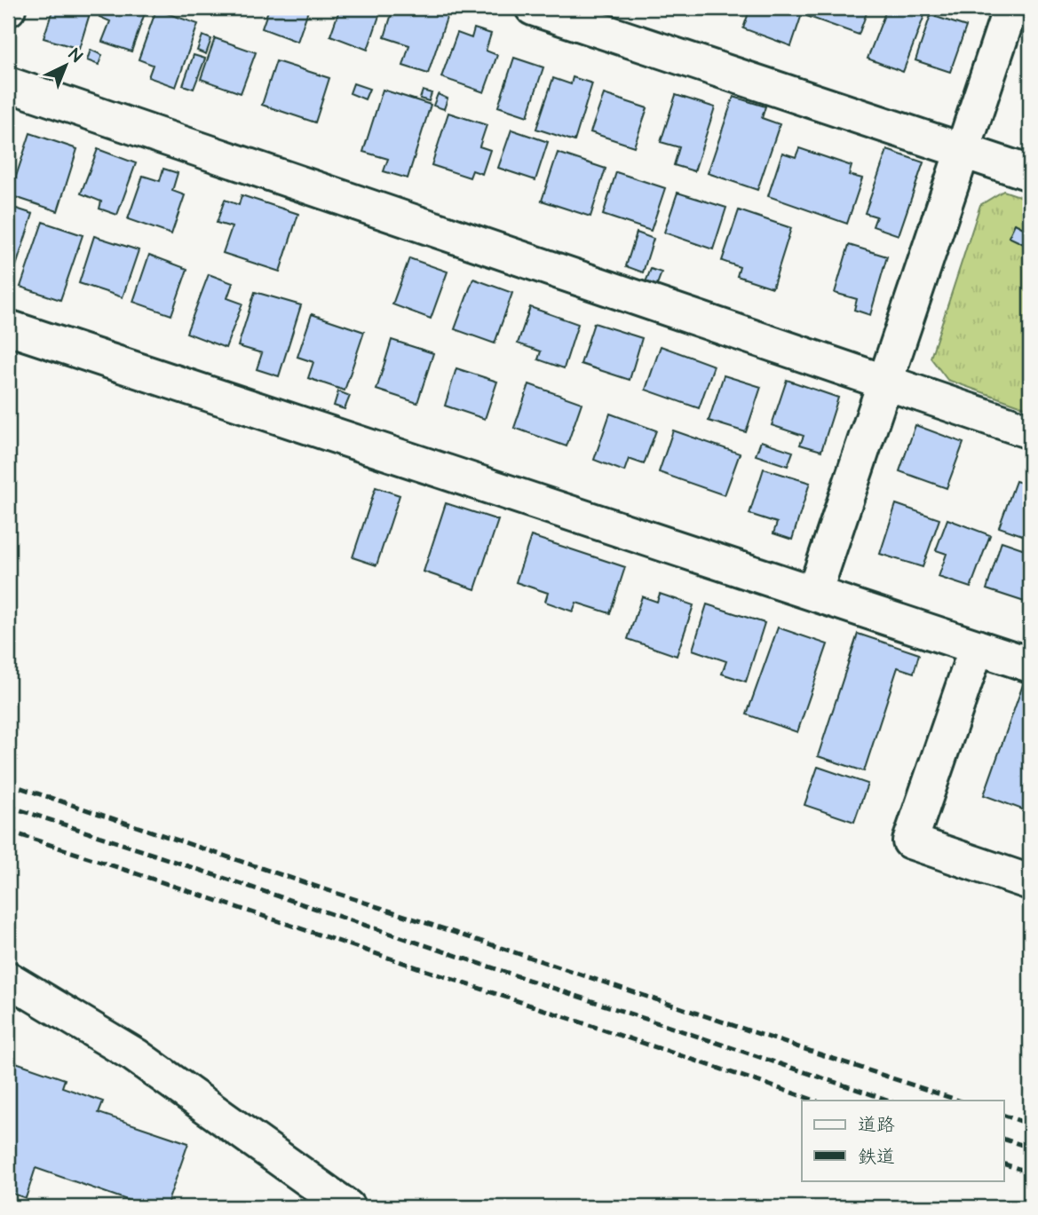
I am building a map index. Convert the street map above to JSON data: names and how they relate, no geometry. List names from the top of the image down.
{
  "legend": ["道路", "鉄道"],
  "north": "top right"
}
